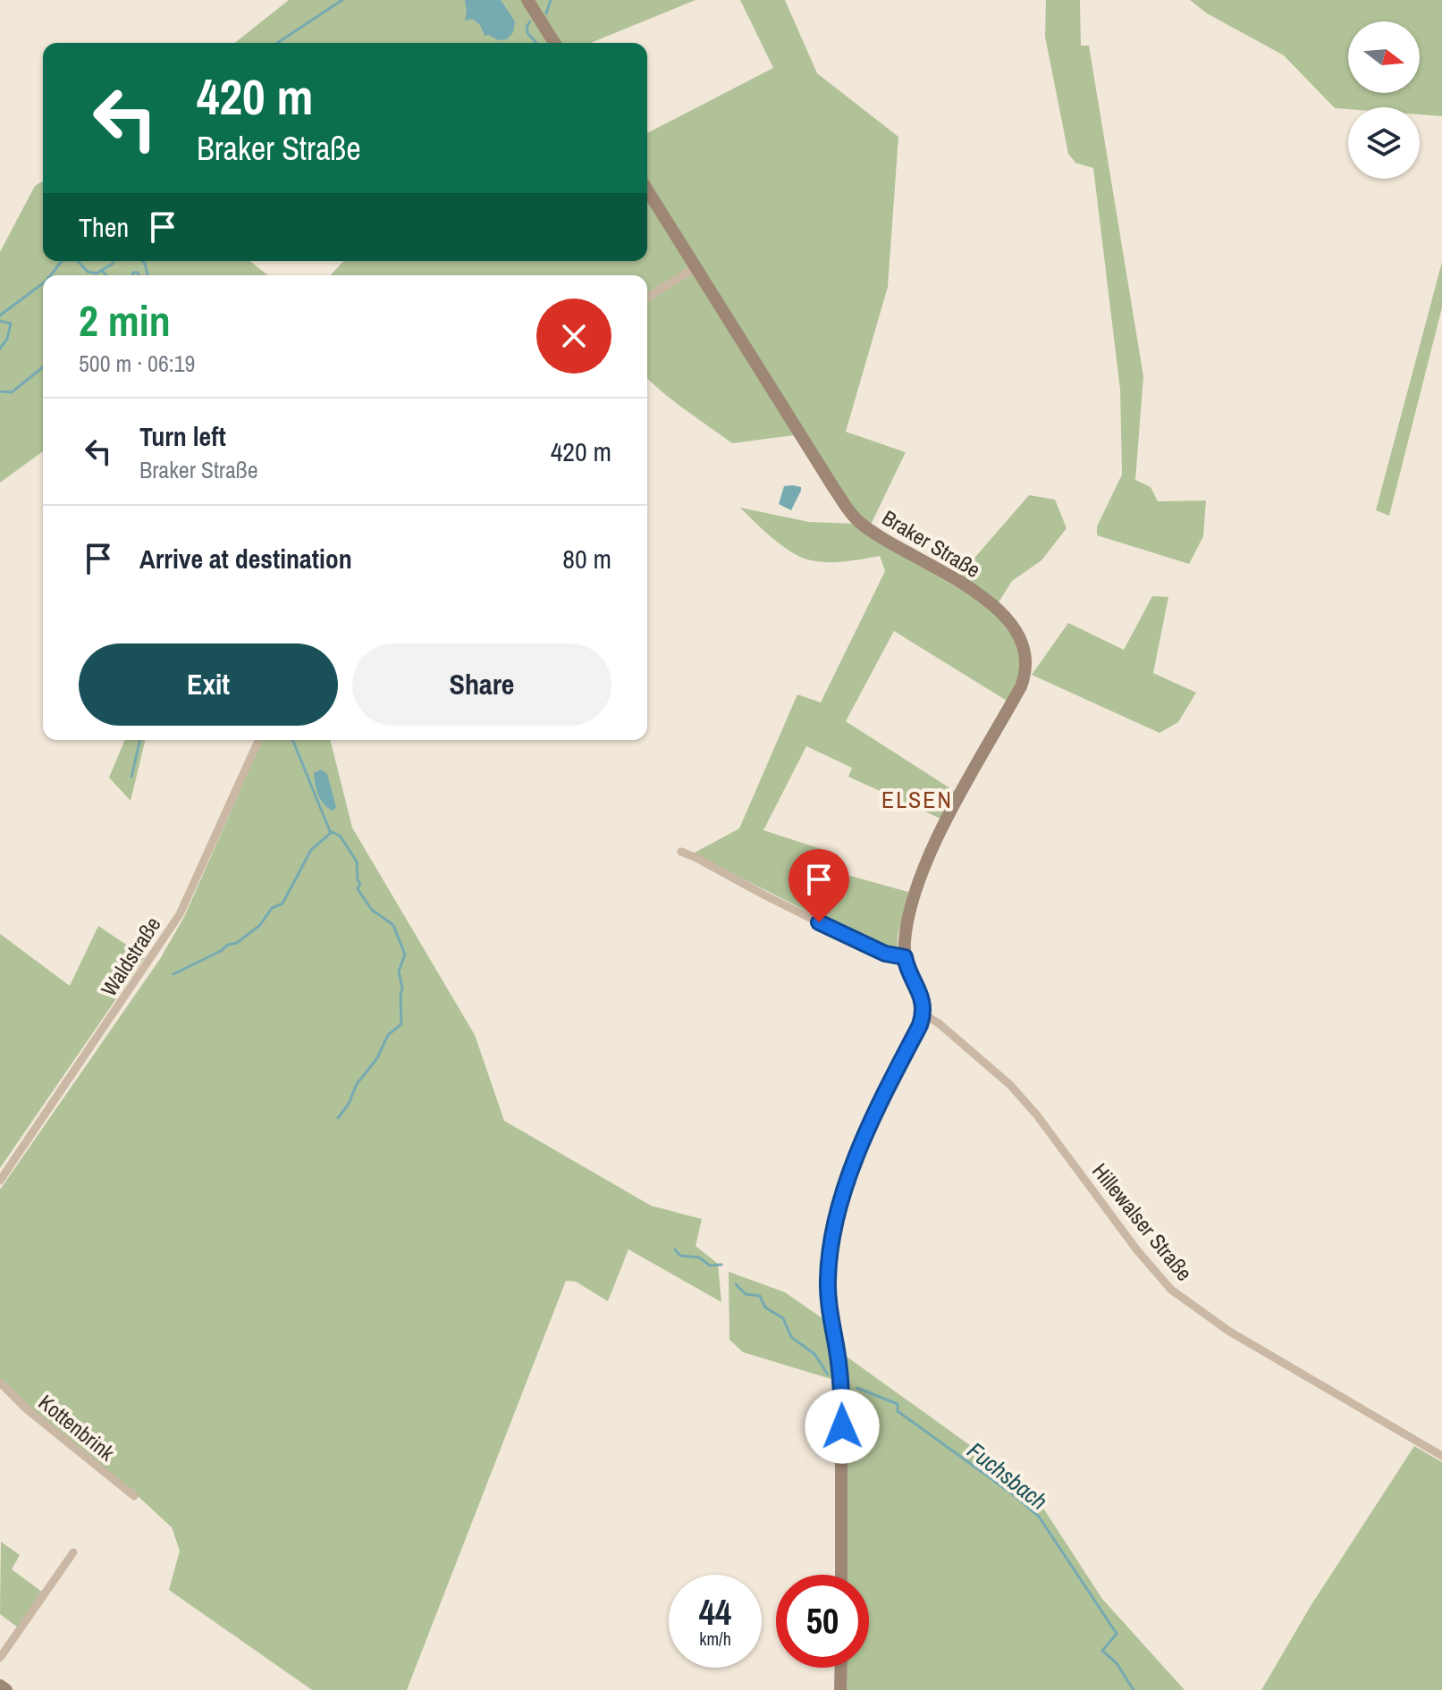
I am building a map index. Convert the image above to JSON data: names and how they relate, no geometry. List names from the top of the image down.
{
  "streets": {
    "main road": ["Braker Straße"],
    "street": ["Waldstraße", "Hillewalser Straße", "Kottenbrink"]
  },
  "crossings": [
    ["Braker Straße", "Hillewalser Straße"]
  ],
  "districts": ["ELSEN"],
  "water": ["Fuchsbach"],
  "north": "right",
  "page": {
    "turn": ["420 m", "Braker Straße"],
    "then": "Then",
    "heading": ["2 min", "500 m · 06:19"],
    "list": [
      {
        "name": "Turn left",
        "note": "Braker Straße",
        "value": "420 m"
      },
      {
        "name": "Arrive at destination",
        "value": "80 m"
      }
    ],
    "buttons": ["Exit", "Share"],
    "speed": "44 km/h",
    "limit": "50"
  }
}
